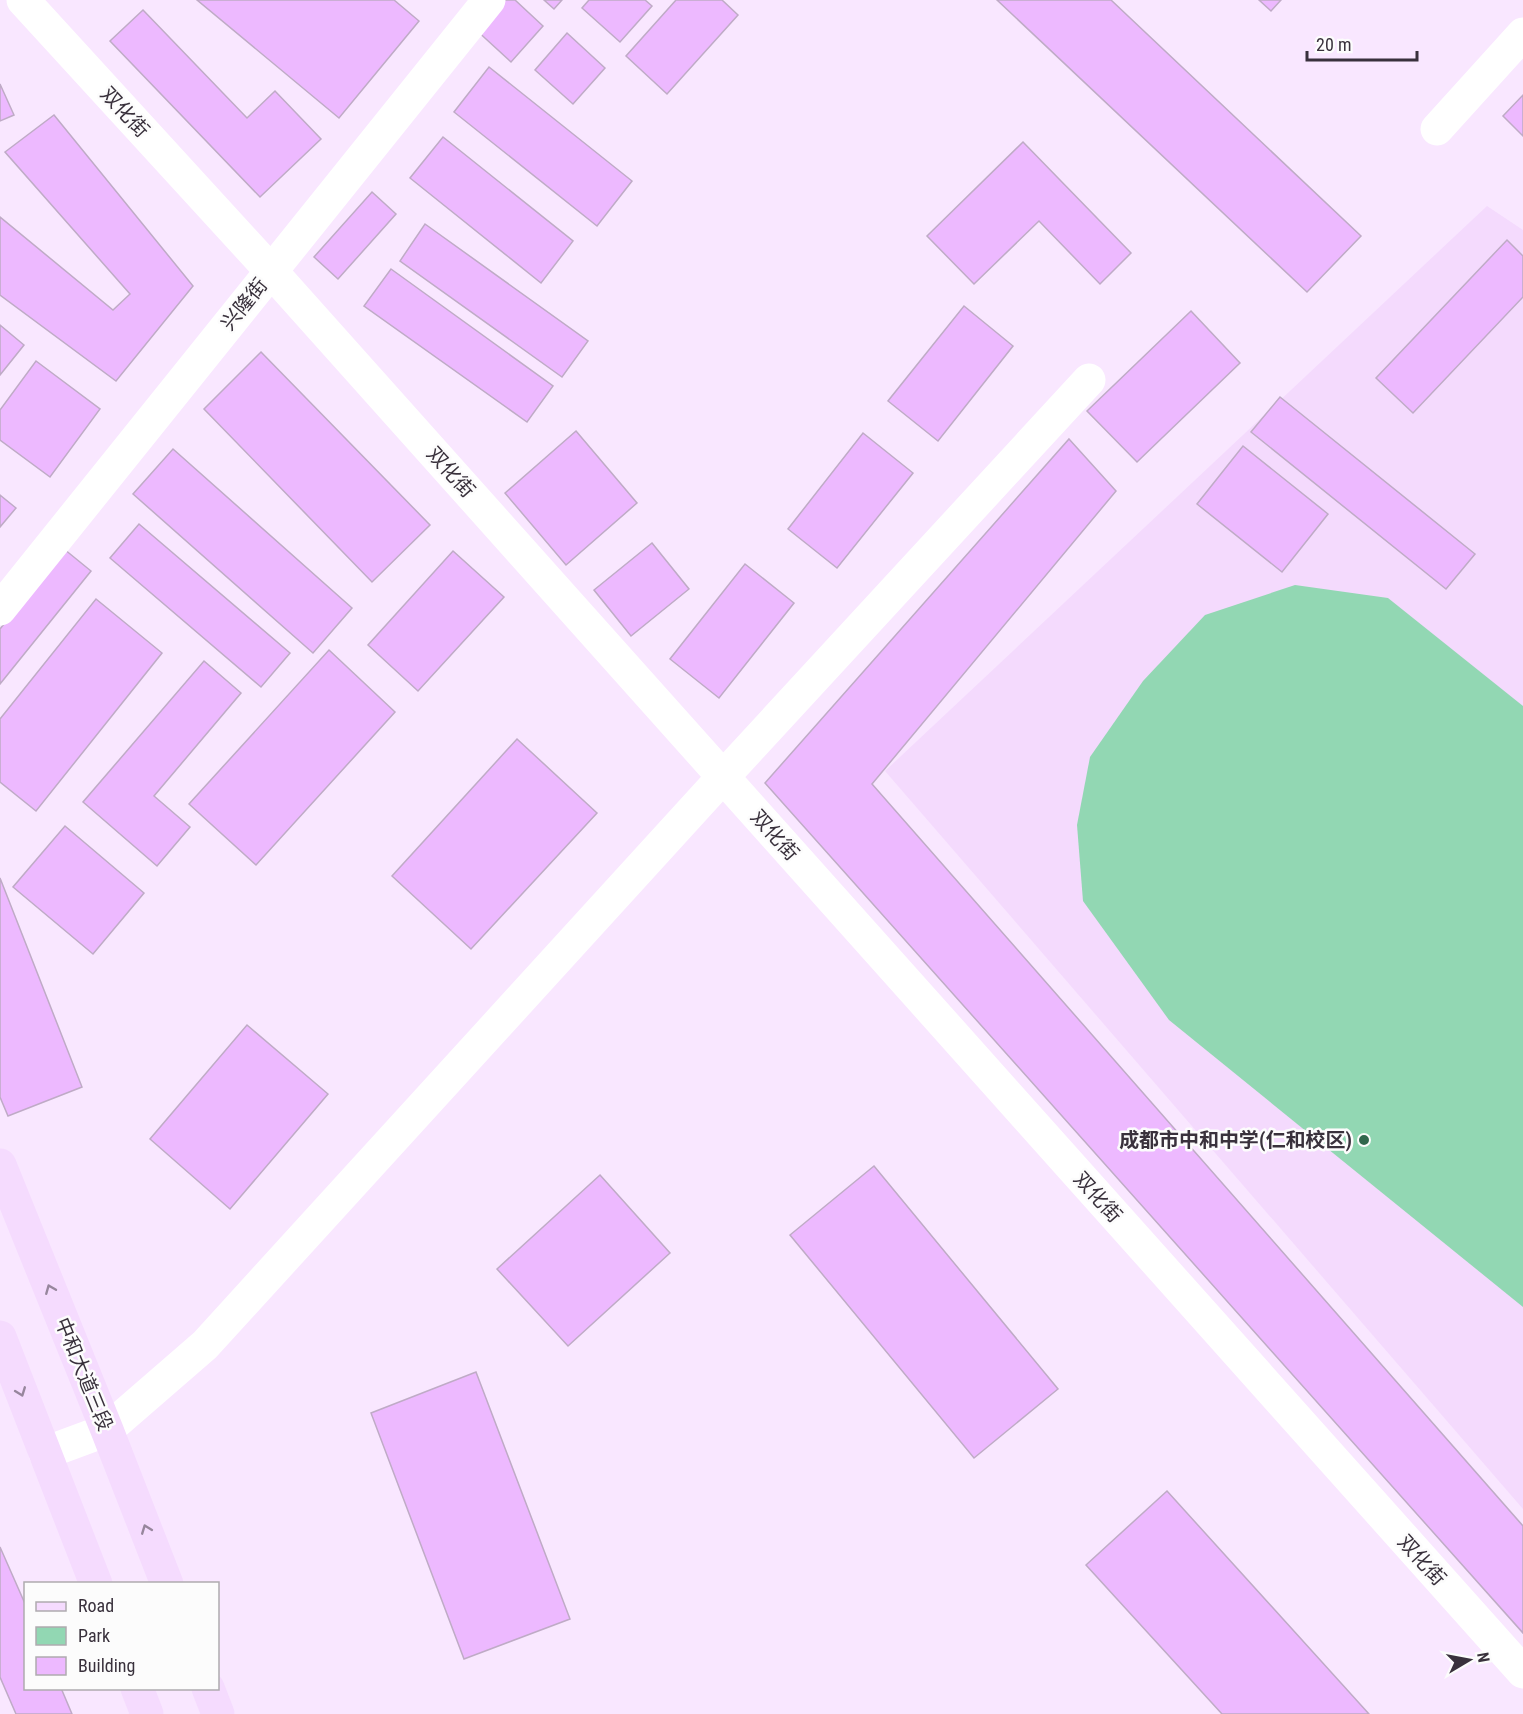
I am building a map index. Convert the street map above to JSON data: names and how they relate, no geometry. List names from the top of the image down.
{
  "streets": {
    "main road": ["中和大道三段"],
    "street": ["双化街", "兴隆街"]
  },
  "crossings": [
    ["双化街", "兴隆街"]
  ],
  "places": ["成都市中和中学(仁和校区)"],
  "legend": ["Road", "Park", "Building"],
  "scale_bar": "20 m",
  "north": "right"
}
